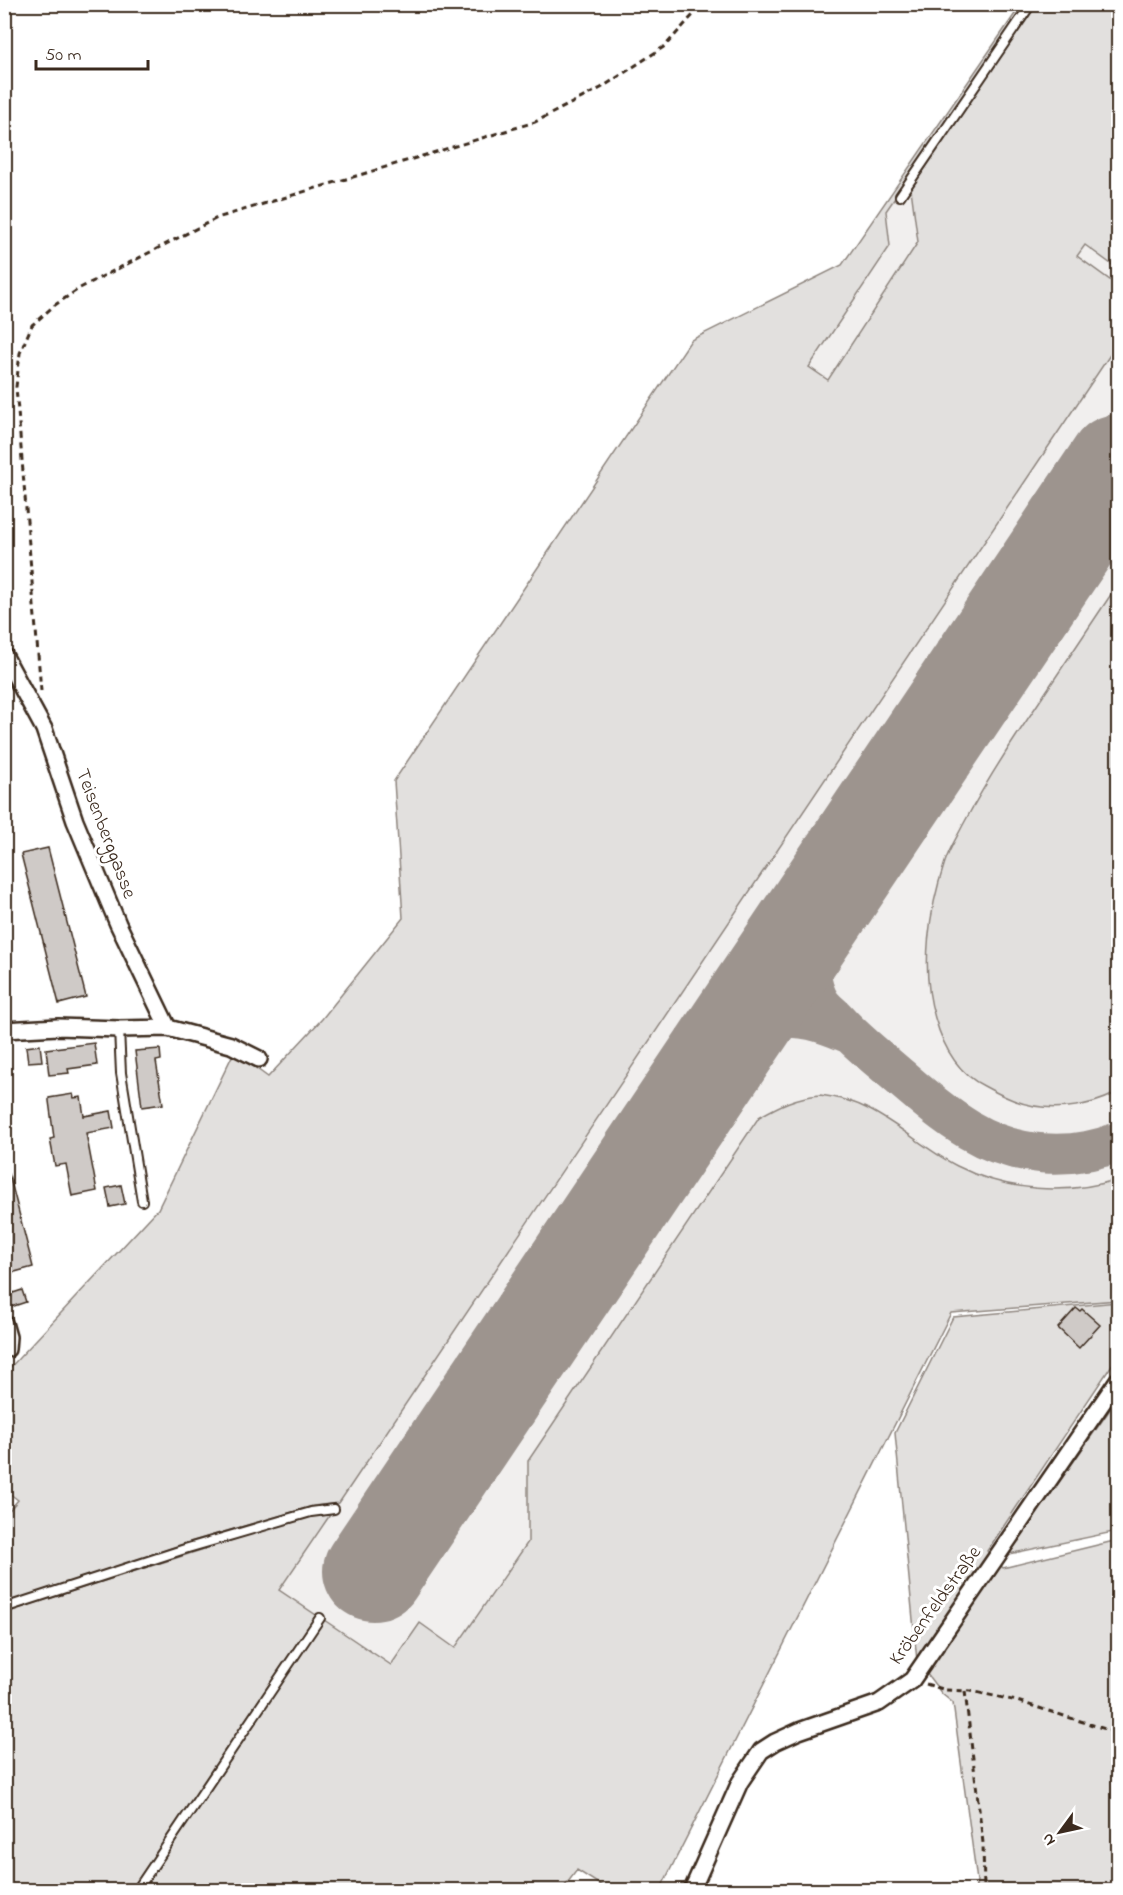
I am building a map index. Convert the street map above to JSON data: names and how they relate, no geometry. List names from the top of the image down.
{
  "streets": {
    "street": ["Teisenberggasse", "Kröbenfeldstraße"]
  },
  "scale_bar": "50 m",
  "north": "bottom left"
}
